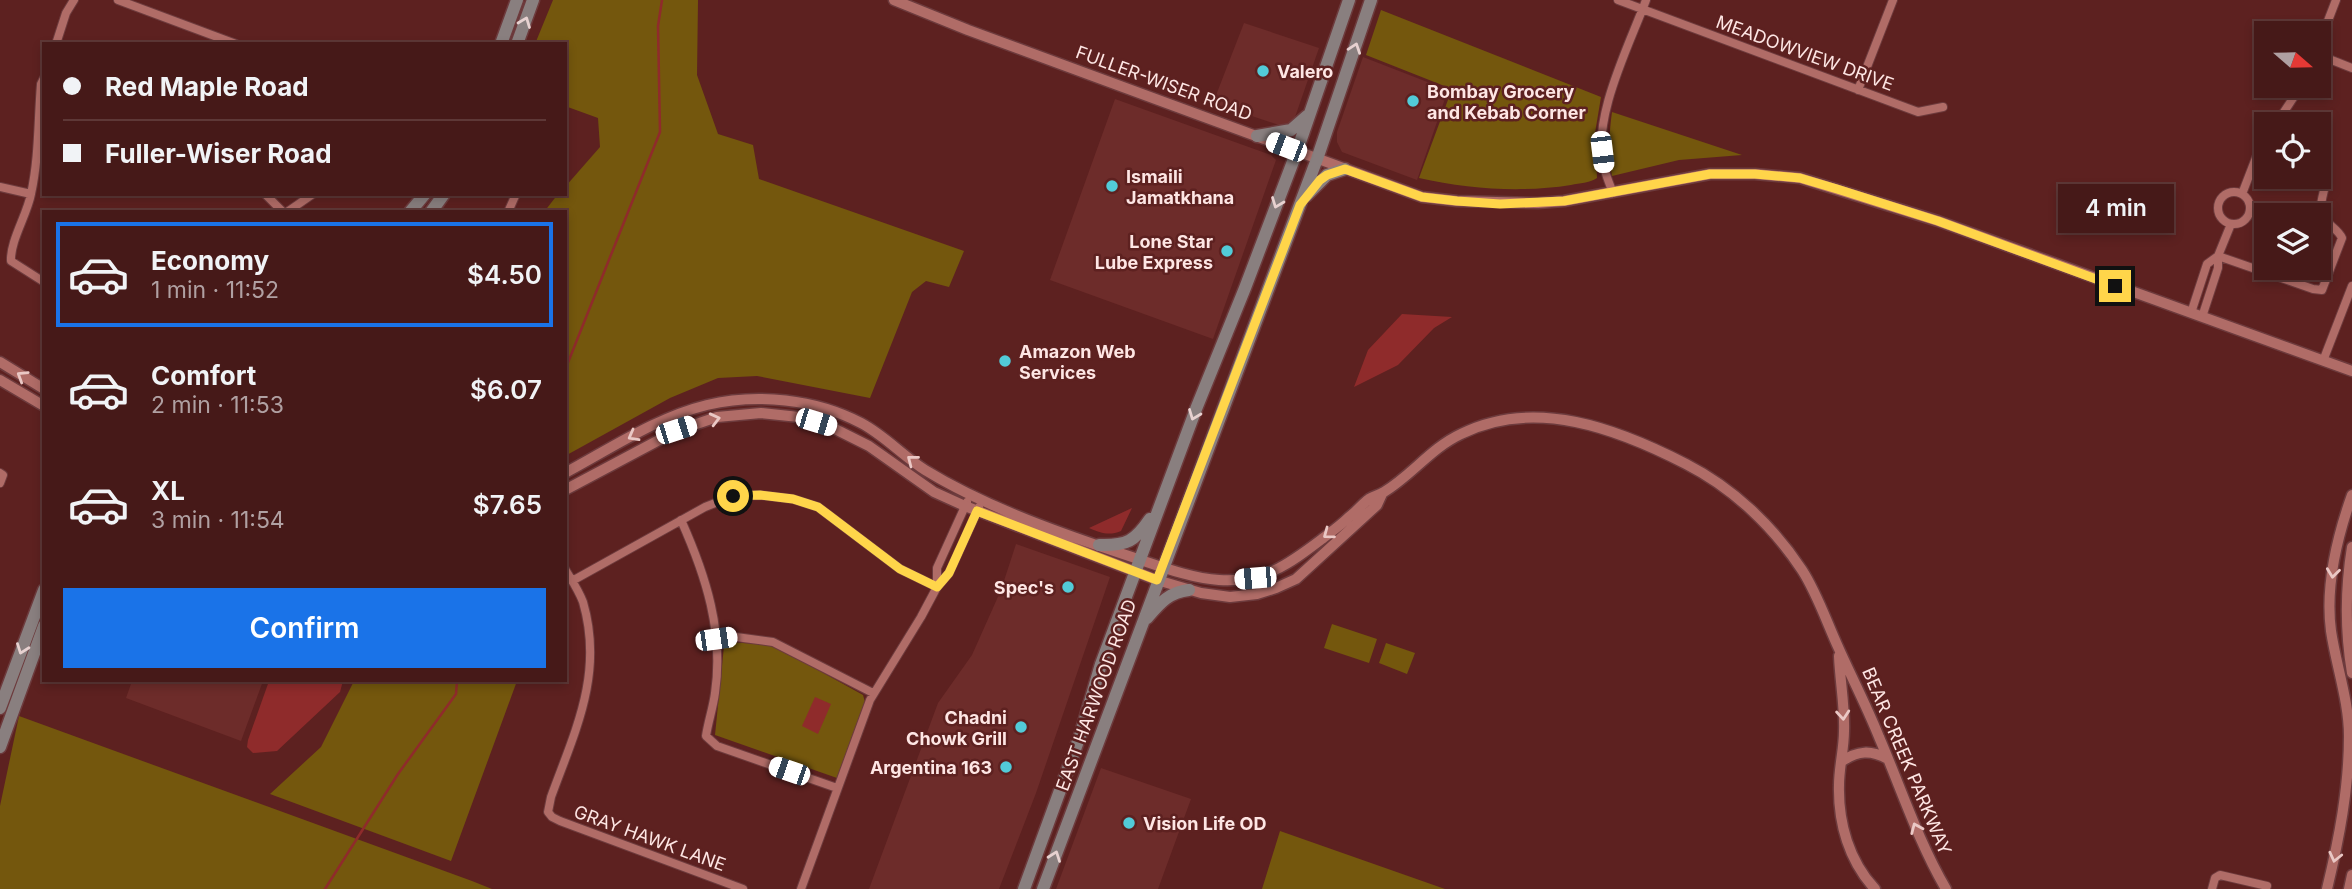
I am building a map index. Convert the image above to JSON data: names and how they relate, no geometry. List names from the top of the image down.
{
  "streets": {
    "main road": ["EAST HARWOOD ROAD"],
    "street": [
      "MEADOWVIEW DRIVE",
      "FULLER-WISER ROAD",
      "BEAR CREEK PARKWAY",
      "GRAY HAWK LANE"
    ]
  },
  "crossings": [
    ["FULLER-WISER ROAD", "EAST HARWOOD ROAD"],
    ["EAST HARWOOD ROAD", "BEAR CREEK PARKWAY"]
  ],
  "places": [
    "Valero",
    "Bombay Grocery and Kebab Corner",
    "Ismaili Jamatkhana",
    "Lone Star Lube Express",
    "Amazon Web Services",
    "Spec's",
    "Chadni Chowk Grill",
    "Argentina 163",
    "Vision Life OD"
  ],
  "north": "right",
  "page": {
    "banner": ["Red Maple Road", "Fuller-Wiser Road"],
    "bubble": "4 min",
    "list": [
      {
        "name": "Economy",
        "note": "1 min · 11:52",
        "value": "$4.50"
      },
      {
        "name": "Comfort",
        "note": "2 min · 11:53",
        "value": "$6.07"
      },
      {
        "name": "XL",
        "note": "3 min · 11:54",
        "value": "$7.65"
      }
    ],
    "buttons": "Confirm"
  }
}
